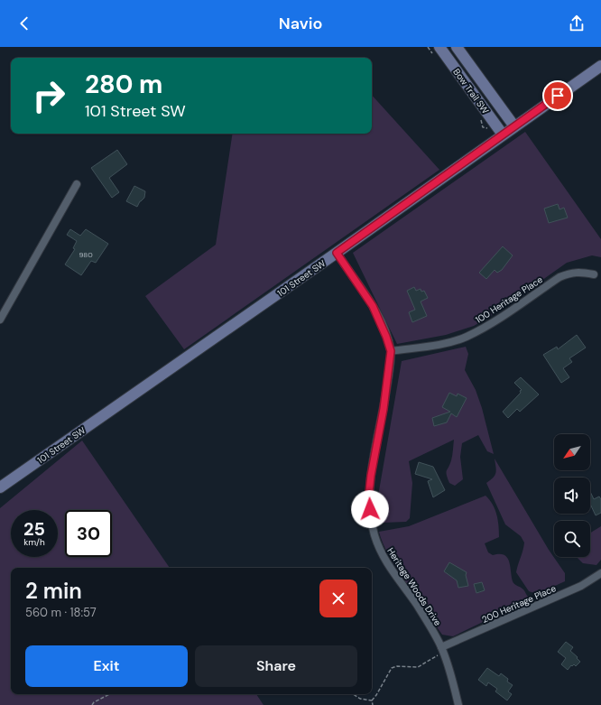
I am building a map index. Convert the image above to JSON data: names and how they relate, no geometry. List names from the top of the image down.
{
  "streets": {
    "street": [
      "Bow Trail SW",
      "101 Street SW",
      "100 Heritage Place",
      "Heritage Woods Drive",
      "200 Heritage Place"
    ]
  },
  "crossings": [
    ["Bow Trail SW", "101 Street SW"],
    ["101 Street SW", "Heritage Woods Drive"],
    ["100 Heritage Place", "Heritage Woods Drive"],
    ["Heritage Woods Drive", "200 Heritage Place"]
  ],
  "house_numbers": ["980"],
  "north": "bottom left",
  "page": {
    "header": "Navio",
    "turn": ["280 m", "101 Street SW"],
    "speed": "25 km/h",
    "limit": "30",
    "heading": ["2 min", "560 m · 18:57"],
    "buttons": ["Exit", "Share"]
  }
}
